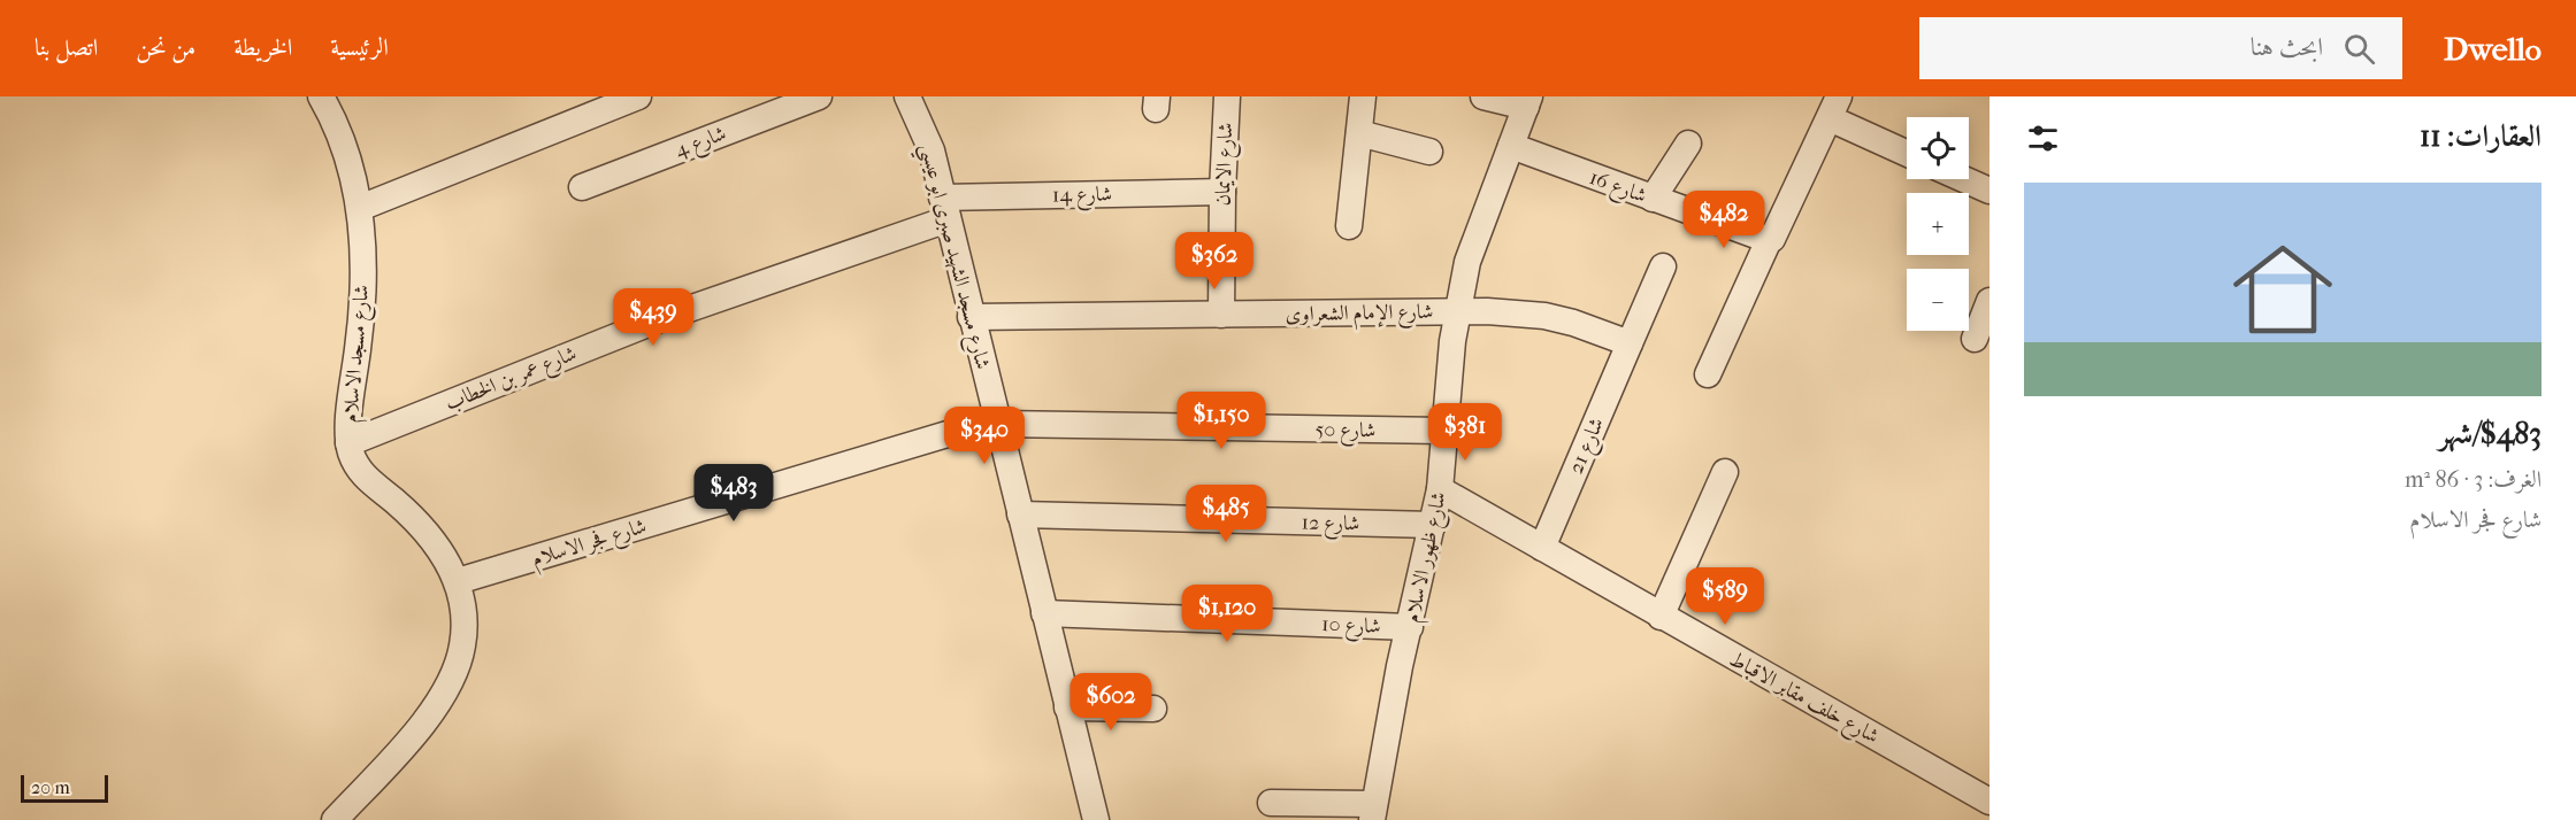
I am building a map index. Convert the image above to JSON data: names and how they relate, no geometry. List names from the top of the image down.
{
  "streets": {
    "street": [
      "شارع 4",
      "شارع الايمان",
      "شارع 16",
      "شارع 14",
      "شارع مسجد الشهيد صبرى ابو عيسي",
      "شارع الإمام الشعراوى",
      "شارع مسجد الاسلام",
      "شارع عمر بن الخطاب",
      "شارع 50",
      "شارع 21",
      "شارع 12",
      "شارع فجر الاسلام",
      "شارع ظهور الاسلام",
      "شارع 10",
      "شارع خلف مقابر الاقباط"
    ]
  },
  "crossings": [
    ["شارع الايمان", "شارع 14"],
    ["شارع الايمان", "شارع الإمام الشعراوى"],
    ["شارع 16", "شارع ظهور الاسلام"],
    ["شارع 14", "شارع مسجد الشهيد صبرى ابو عيسي"],
    ["شارع 14", "شارع عمر بن الخطاب"],
    ["شارع مسجد الشهيد صبرى ابو عيسي", "شارع الإمام الشعراوى"],
    ["شارع مسجد الشهيد صبرى ابو عيسي", "شارع عمر بن الخطاب"],
    ["شارع مسجد الشهيد صبرى ابو عيسي", "شارع 50"],
    ["شارع مسجد الشهيد صبرى ابو عيسي", "شارع 12"],
    ["شارع مسجد الشهيد صبرى ابو عيسي", "شارع فجر الاسلام"],
    ["شارع مسجد الشهيد صبرى ابو عيسي", "شارع 10"],
    ["شارع الإمام الشعراوى", "شارع 21"],
    ["شارع الإمام الشعراوى", "شارع ظهور الاسلام"],
    ["شارع مسجد الاسلام", "شارع عمر بن الخطاب"],
    ["شارع مسجد الاسلام", "شارع فجر الاسلام"],
    ["شارع 50", "شارع فجر الاسلام"],
    ["شارع 50", "شارع ظهور الاسلام"],
    ["شارع 21", "شارع خلف مقابر الاقباط"],
    ["شارع 12", "شارع ظهور الاسلام"],
    ["شارع ظهور الاسلام", "شارع 10"],
    ["شارع ظهور الاسلام", "شارع خلف مقابر الاقباط"]
  ],
  "scale_bar": "20 m",
  "page": {
    "header": "Dwello",
    "search": "ابحث هنا",
    "nav": [
      "الرئيسية",
      "الخريطة",
      "من نحن",
      "اتصل بنا"
    ],
    "heading": "العقارات: 11",
    "map_buttons": ["+", "−"],
    "list": [
      {
        "name": "$483/شهر",
        "note": "الغرف: 3 · 86 m² · شارع فجر الاسلام"
      }
    ],
    "price": [
      "$482",
      "$362",
      "$439",
      "$1,150",
      "$381",
      "$340",
      "$483",
      "$485",
      "$589",
      "$1,120",
      "$602"
    ],
    "scale": "20 m"
  }
}
